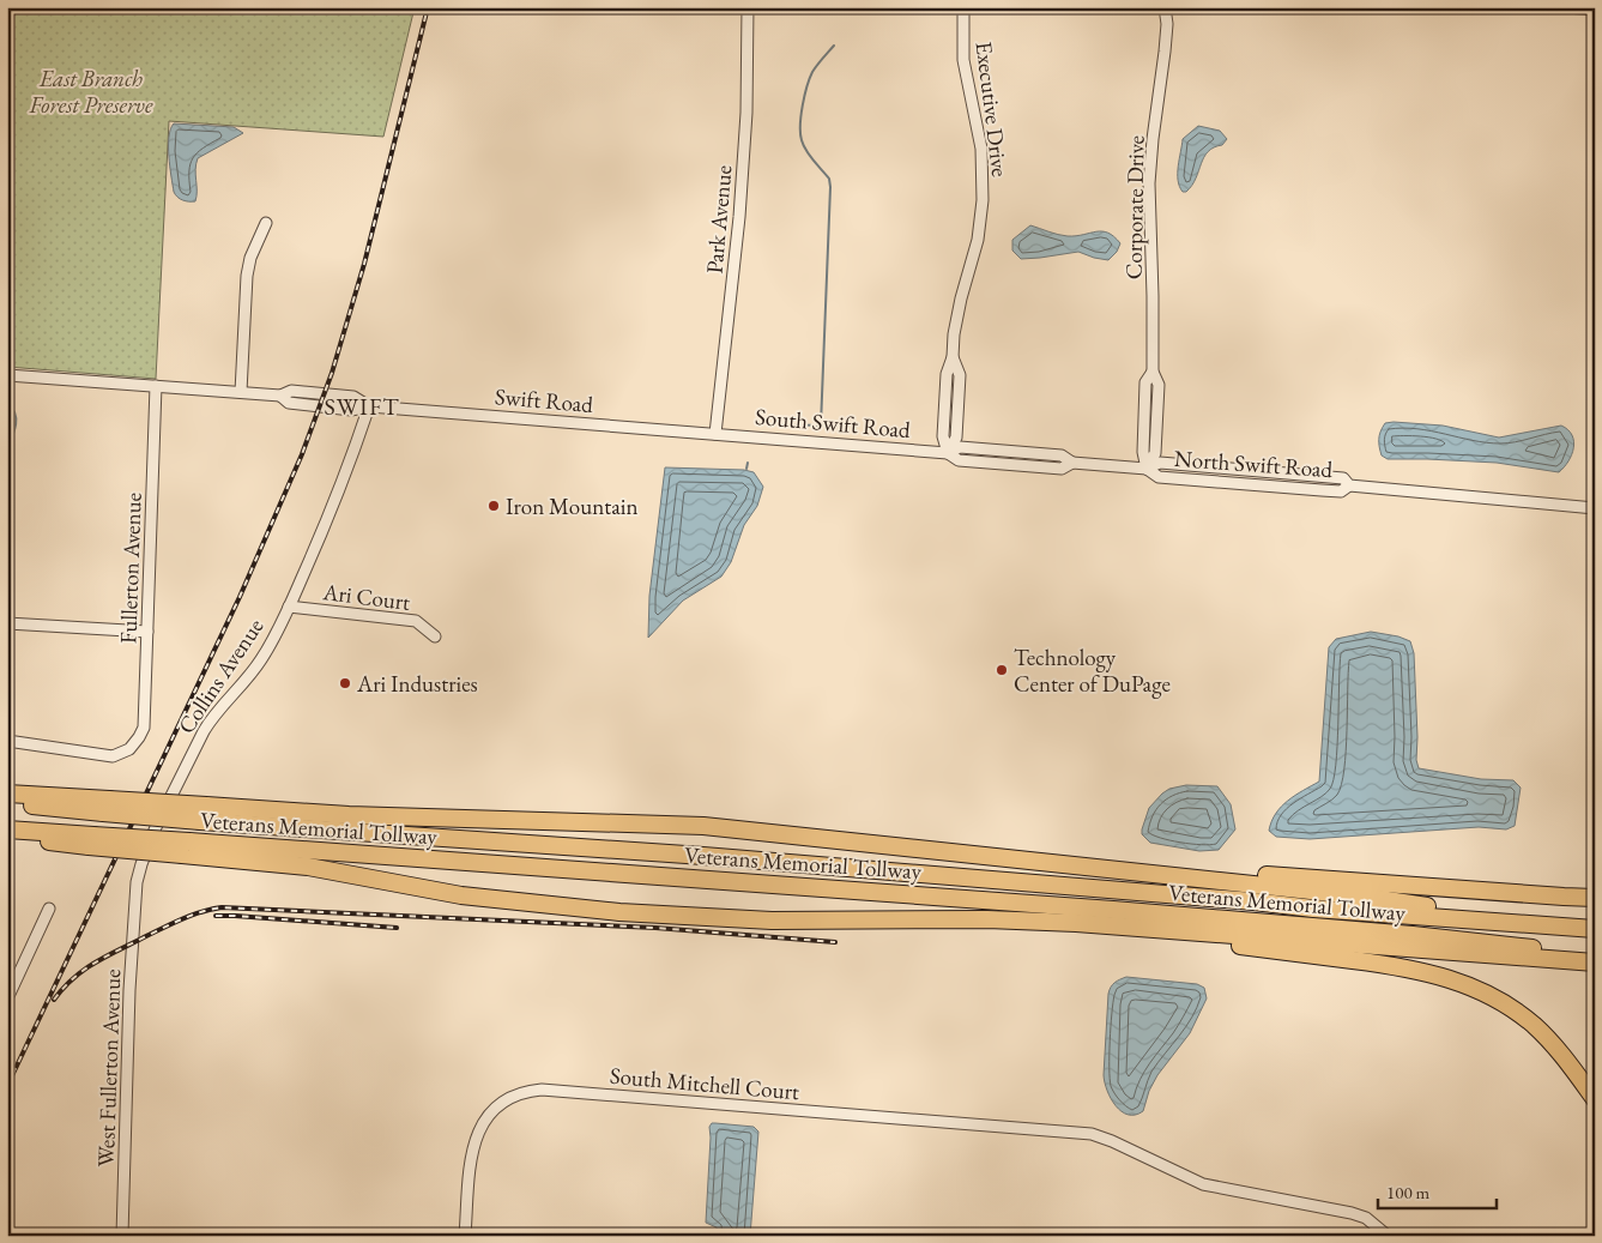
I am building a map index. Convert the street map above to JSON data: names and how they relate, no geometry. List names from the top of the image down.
{
  "streets": {
    "highway": ["Veterans Memorial Tollway"],
    "street": [
      "Executive Drive",
      "Corporate Drive",
      "Park Avenue",
      "Swift Road",
      "South Swift Road",
      "North Swift Road",
      "Fullerton Avenue",
      "Ari Court",
      "Collins Avenue",
      "West Fullerton Avenue",
      "South Mitchell Court"
    ]
  },
  "crossings": [
    ["Executive Drive", "South Swift Road"],
    ["Corporate Drive", "South Swift Road"],
    ["Corporate Drive", "North Swift Road"],
    ["Park Avenue", "Swift Road"],
    ["Park Avenue", "South Swift Road"],
    ["Swift Road", "South Swift Road"],
    ["Swift Road", "Fullerton Avenue"],
    ["Swift Road", "Collins Avenue"],
    ["South Swift Road", "North Swift Road"],
    ["Ari Court", "Collins Avenue"],
    ["Collins Avenue", "West Fullerton Avenue"]
  ],
  "districts": ["SWIFT"],
  "parks": ["East Branch Forest Preserve"],
  "places": ["Iron Mountain", "Technology Center of DuPage", "Ari Industries"],
  "scale_bar": "100 m"
}
